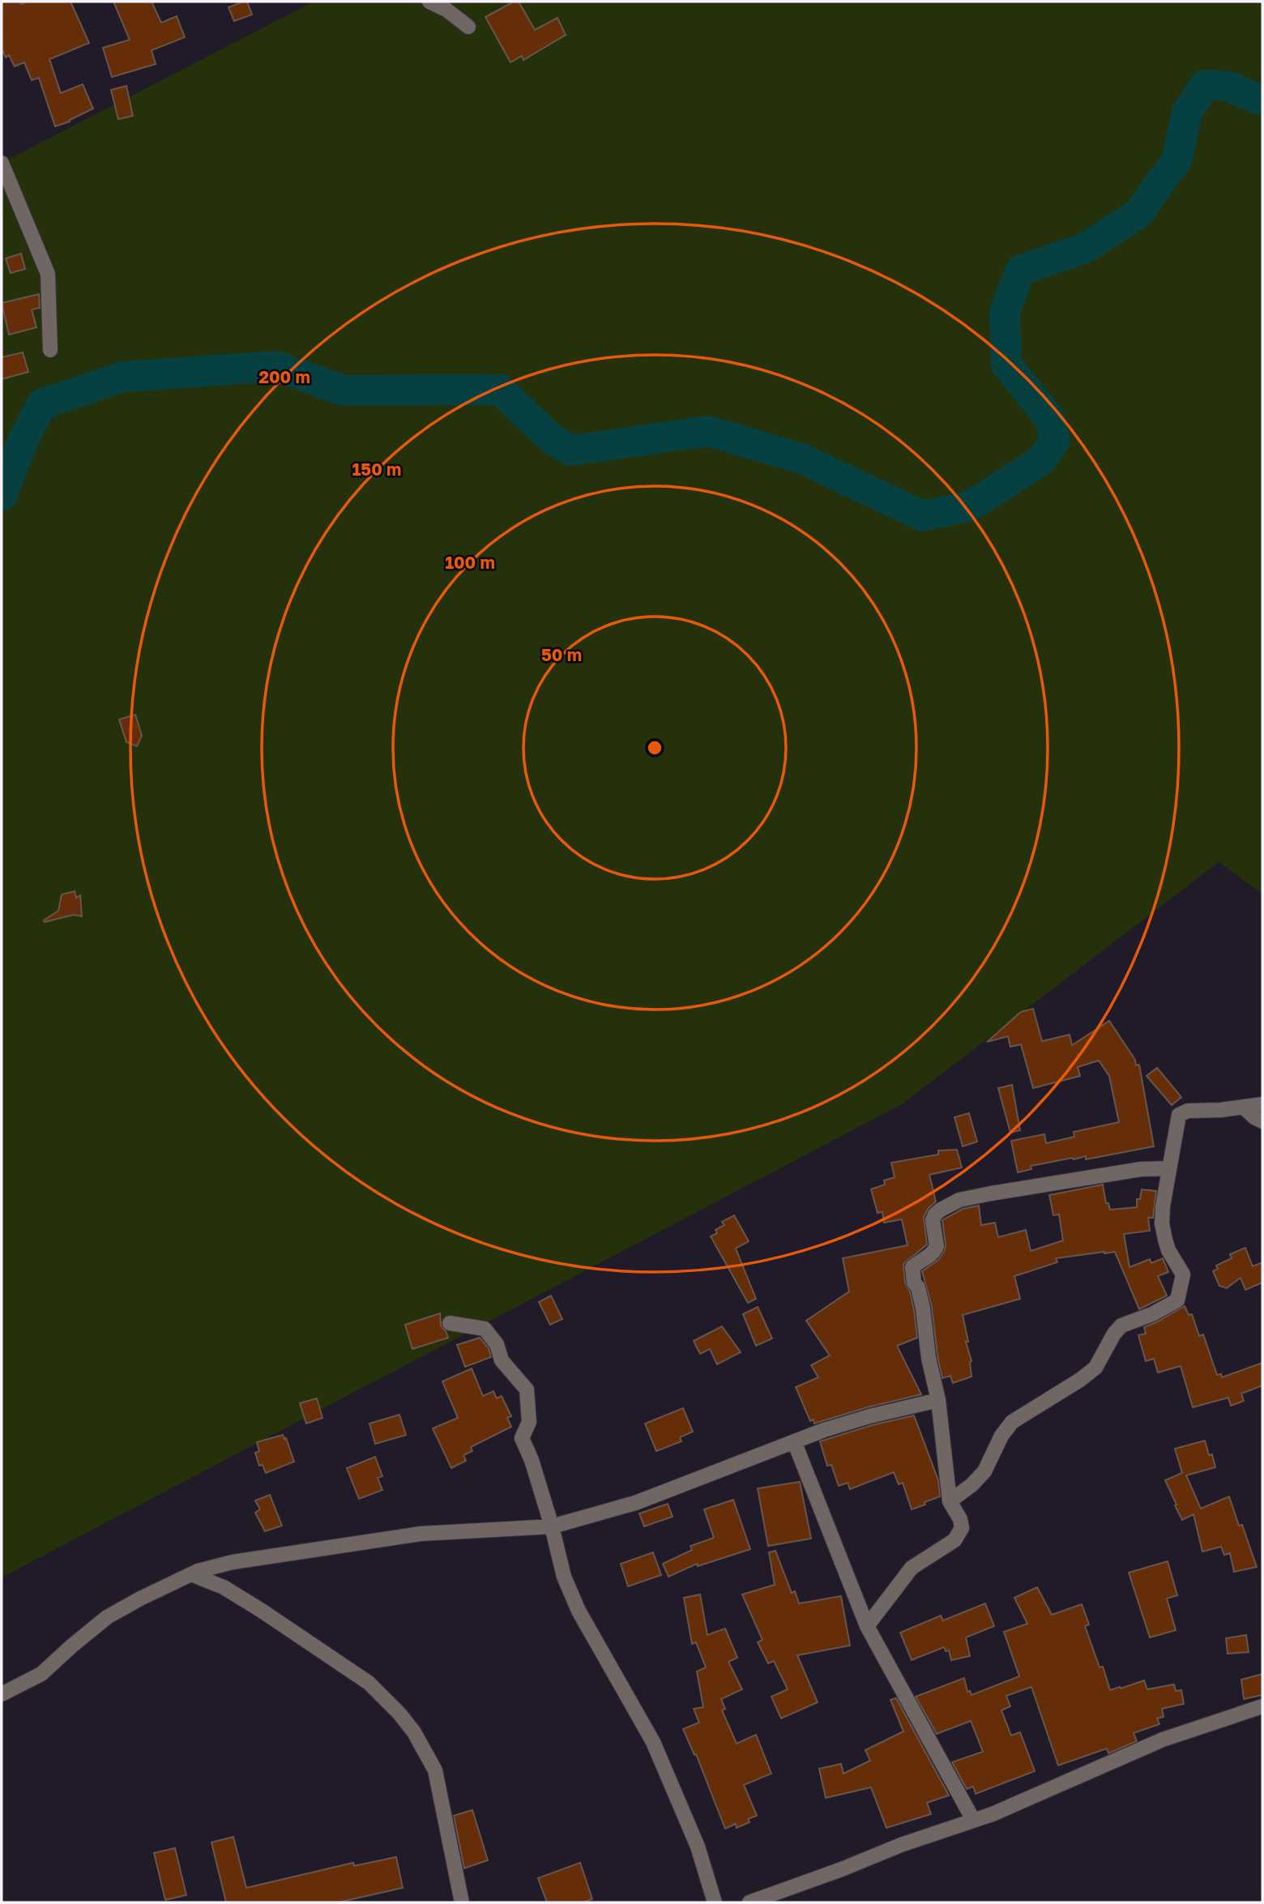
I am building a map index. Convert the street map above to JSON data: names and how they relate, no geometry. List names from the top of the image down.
{
  "rings": [
    "200 m",
    "150 m",
    "100 m",
    "50 m"
  ]
}
